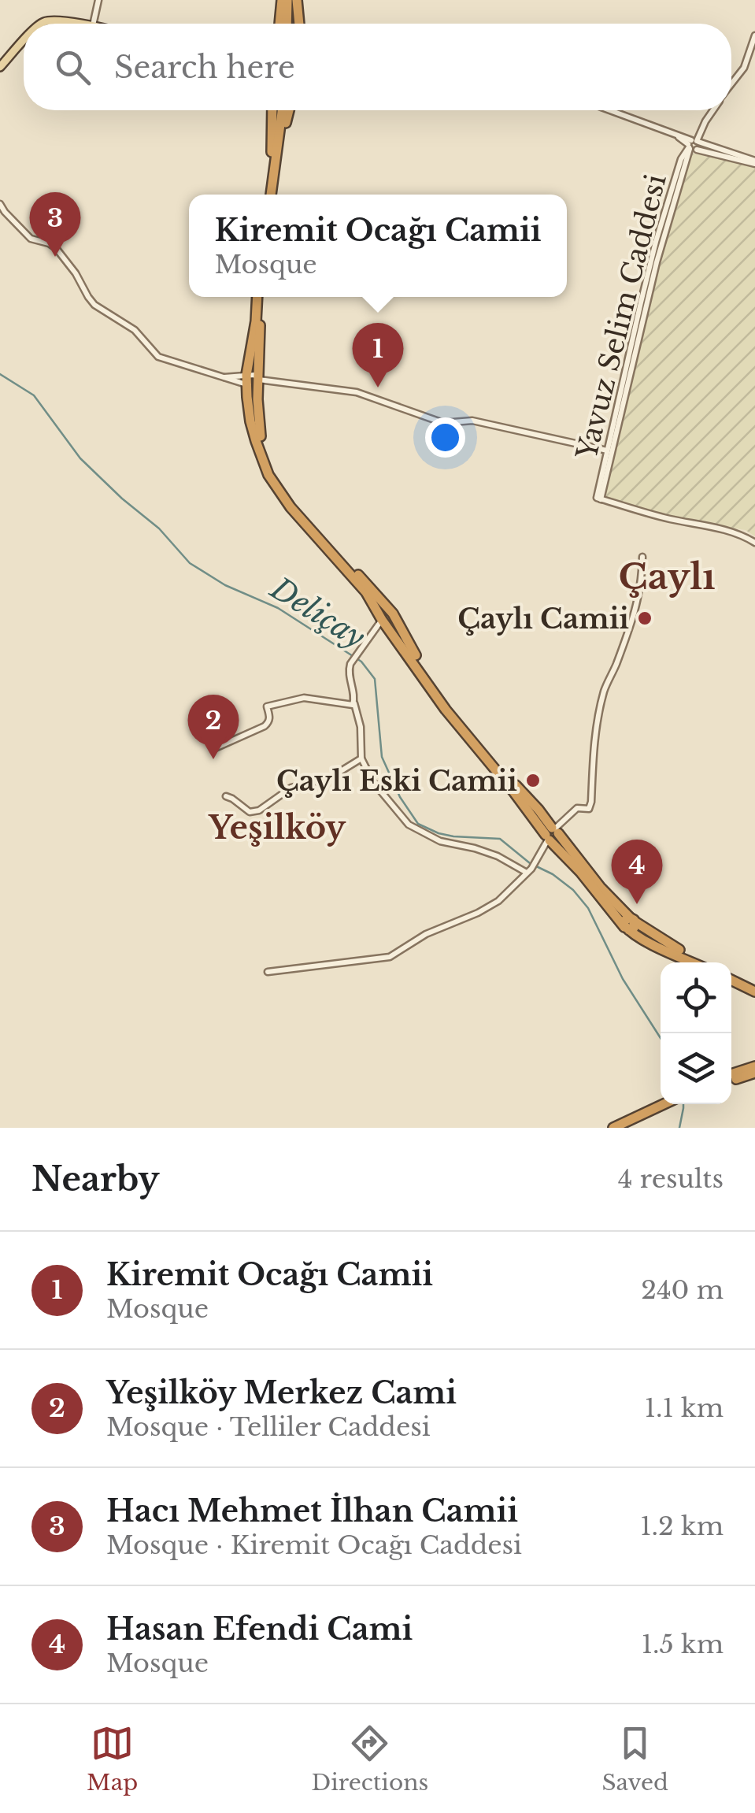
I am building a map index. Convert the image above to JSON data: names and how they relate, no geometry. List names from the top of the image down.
{
  "streets": {
    "street": ["Yavuz Selim Caddesi"]
  },
  "districts": ["Çaylı", "Yeşilköy"],
  "water": ["Deliçay"],
  "places": ["Çaylı Camii", "Çaylı Eski Camii"],
  "page": {
    "search": "Search here",
    "pins": [
      "3",
      "1",
      "2",
      "4"
    ],
    "popup": ["Kiremit Ocağı Camii", "Mosque"],
    "heading": ["Nearby", "4 results"],
    "list": [
      {
        "mark": "1",
        "name": "Kiremit Ocağı Camii",
        "note": "Mosque",
        "value": "240 m"
      },
      {
        "mark": "2",
        "name": "Yeşilköy Merkez Cami",
        "note": "Mosque · Telliler Caddesi",
        "value": "1.1 km"
      },
      {
        "mark": "3",
        "name": "Hacı Mehmet İlhan Camii",
        "note": "Mosque · Kiremit Ocağı Caddesi",
        "value": "1.2 km"
      },
      {
        "mark": "4",
        "name": "Hasan Efendi Cami",
        "note": "Mosque",
        "value": "1.5 km"
      }
    ],
    "nav": ["Map", "Directions", "Saved"]
  }
}
